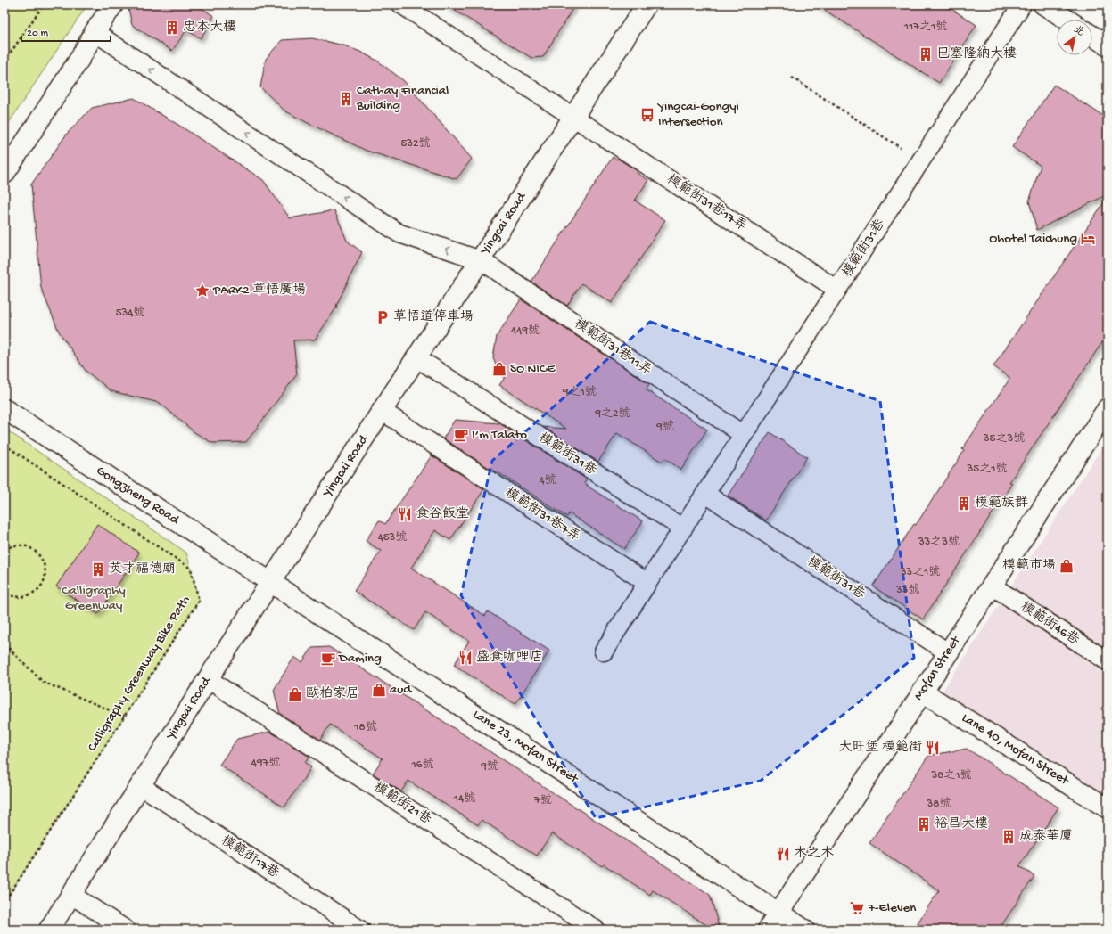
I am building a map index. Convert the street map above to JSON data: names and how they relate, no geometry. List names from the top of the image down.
{
  "streets": {
    "street": [
      "Yingcai Road",
      "Gongzheng Road",
      "Mofan Street",
      "Lane 23, Mofan Street",
      "Lane 40, Mofan Street"
    ],
    "lane": [
      "模範街31巷17弄",
      "模範街31巷",
      "模範街31巷11弄",
      "模範街31巷7弄",
      "模範街46巷",
      "模範街21巷",
      "模範街17巷"
    ],
    "path": ["Calligraphy Greenway Bike Path"]
  },
  "crossings": [
    ["模範街31巷17弄", "Yingcai Road"],
    ["模範街31巷17弄", "模範街31巷"],
    ["Yingcai Road", "模範街31巷"],
    ["Yingcai Road", "模範街31巷11弄"],
    ["Yingcai Road", "Gongzheng Road"],
    ["Yingcai Road", "模範街31巷7弄"],
    ["Yingcai Road", "Lane 23, Mofan Street"],
    ["Yingcai Road", "模範街21巷"],
    ["Yingcai Road", "模範街17巷"],
    ["模範街31巷", "模範街31巷11弄"],
    ["模範街31巷", "Mofan Street"],
    ["Gongzheng Road", "Lane 23, Mofan Street"],
    ["模範街46巷", "Mofan Street"],
    ["Mofan Street", "Lane 23, Mofan Street"],
    ["Mofan Street", "Lane 40, Mofan Street"]
  ],
  "one_way": ["模範街31巷11弄"],
  "parks": ["Calligraphy Greenway"],
  "places": {
    "building": [
      "忠本大樓",
      "巴塞隆納大樓",
      "Cathay Financial Building",
      "模範族群",
      "英才福德廟",
      "裕昌大樓",
      "成泰華廈"
    ],
    "bus stop": ["Yingcai-Gongyi Intersection"],
    "hotel": ["Ohotel Taichung"],
    "place": ["PARK2 草悟廣場"],
    "parking": ["草悟道停車場"],
    "shop": [
      "SO NICE",
      "模範市場",
      "aud",
      "歐柏家居"
    ],
    "cafe": ["I’m Talato", "Daming"],
    "restaurant": [
      "食谷飯堂",
      "盛食咖哩店",
      "大旺堡 模範街",
      "木之木"
    ],
    "supermarket": ["7-Eleven"]
  },
  "house_numbers": [
    "117之1號",
    "532號",
    "534號",
    "449號",
    "9之1號",
    "9之2號",
    "9號",
    "35之3號",
    "35之1號",
    "4號",
    "453號",
    "33之3號",
    "33之1號",
    "33號",
    "18號",
    "497號",
    "16號",
    "9號",
    "38之1號",
    "14號",
    "7號",
    "38號"
  ],
  "scale_bar": "20 m",
  "north": "top right"
}
